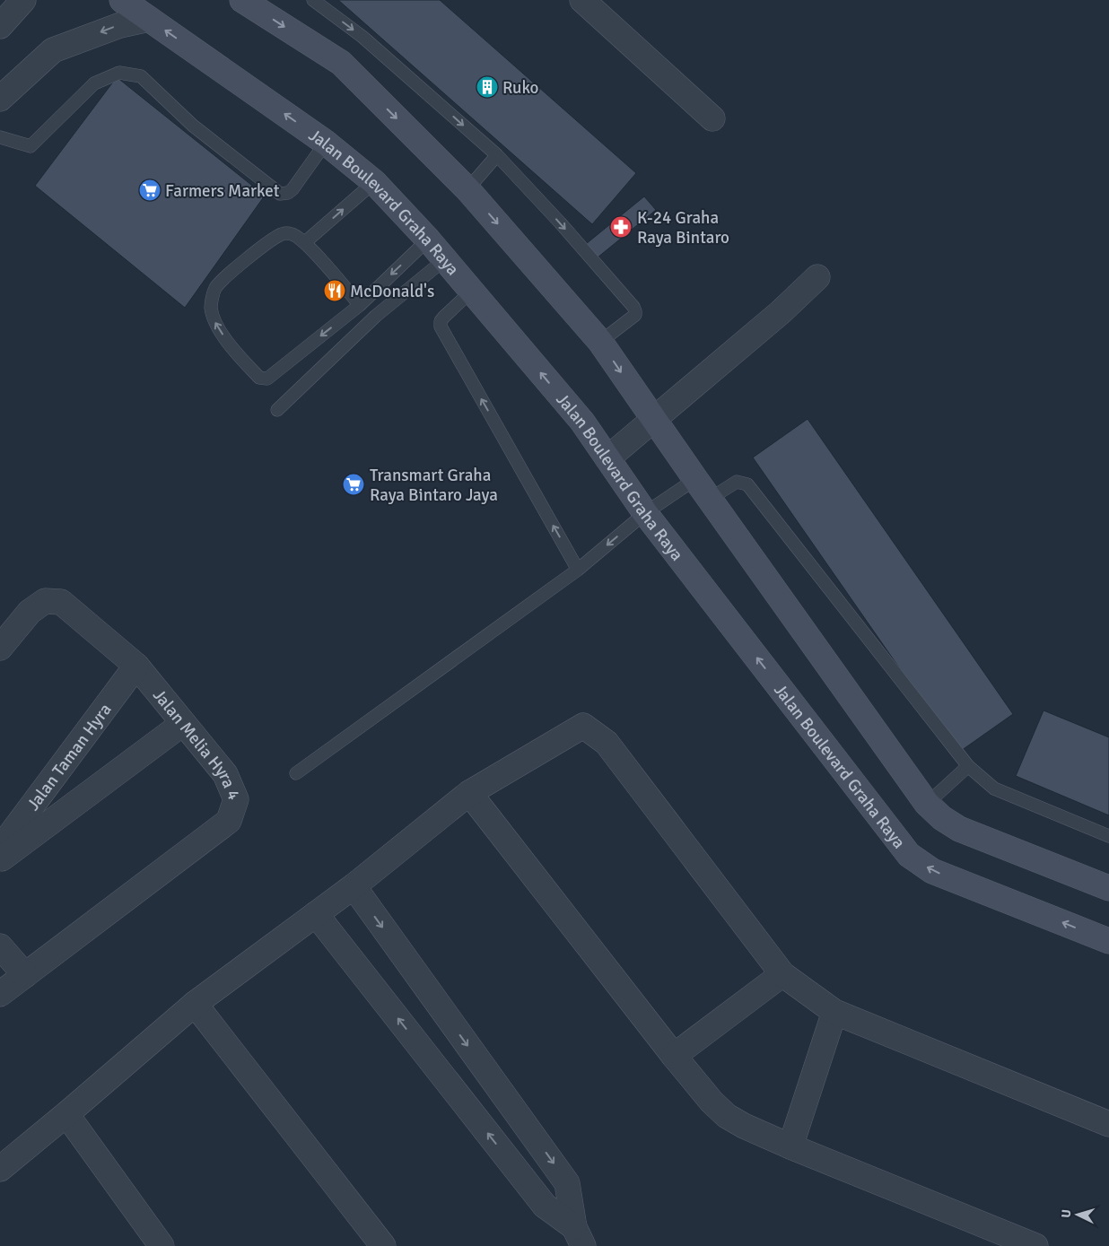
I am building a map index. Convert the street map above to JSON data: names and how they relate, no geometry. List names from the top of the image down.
{
  "streets": {
    "main road": ["Jalan Boulevard Graha Raya"],
    "street": ["Jalan Melia Hyra 4", "Jalan Taman Hyra"]
  },
  "crossings": [
    ["Jalan Melia Hyra 4", "Jalan Taman Hyra"]
  ],
  "places": {
    "building": ["Ruko"],
    "supermarket": ["Farmers Market", "Transmart Graha Raya Bintaro Jaya"],
    "pharmacy": ["K-24 Graha Raya Bintaro"],
    "restaurant": ["McDonald's"]
  },
  "north": "left"
}
